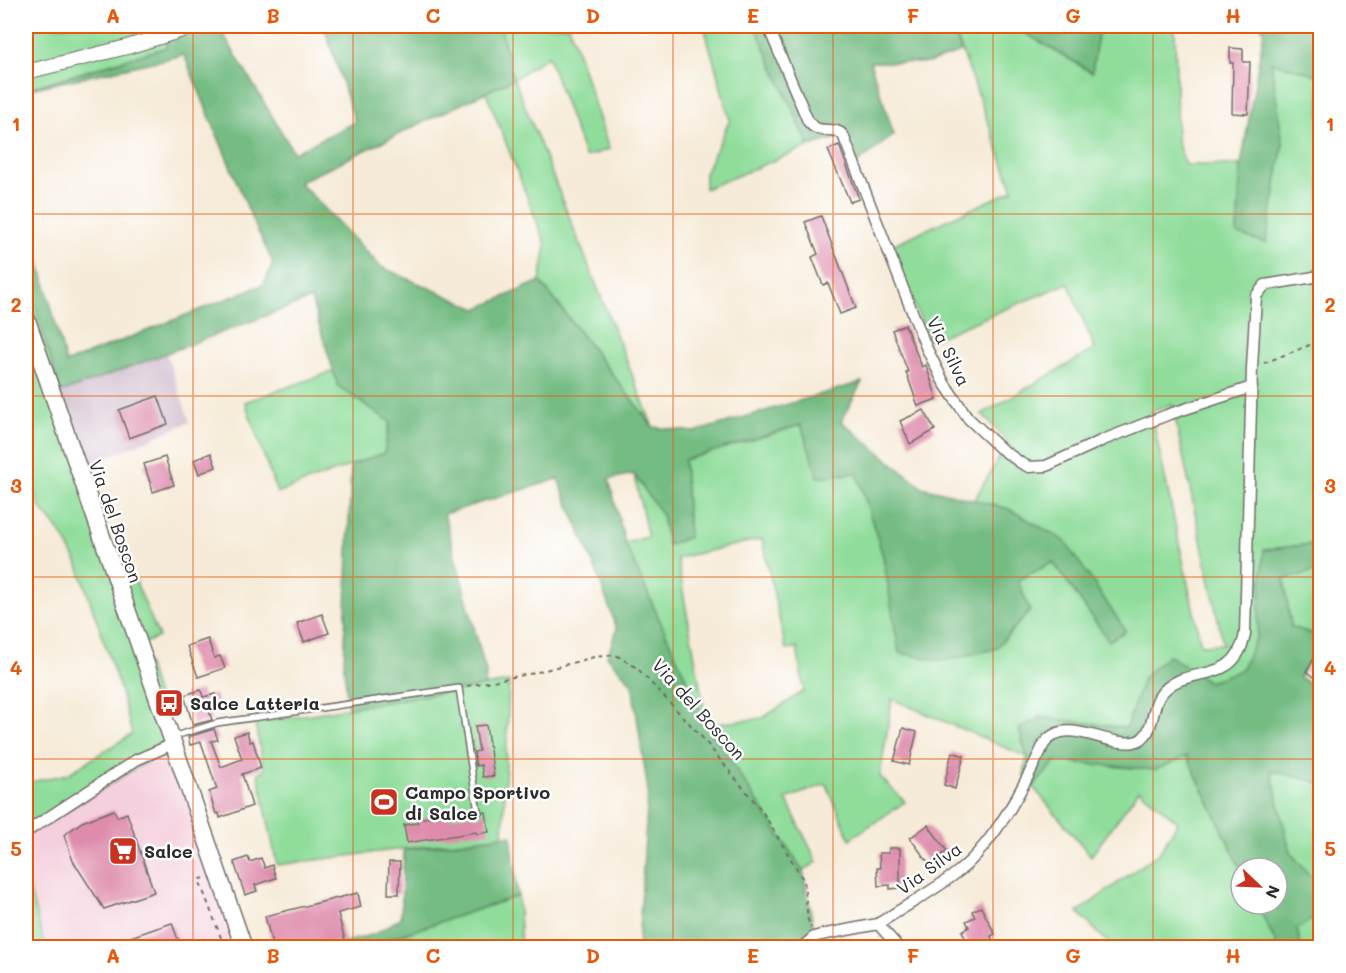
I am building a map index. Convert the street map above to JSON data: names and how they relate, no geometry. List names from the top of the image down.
{
  "streets": {
    "main road": ["Via del Boscon"],
    "street": ["Via Silva"]
  },
  "crossings": [
    ["Via Silva", "Via del Boscon"]
  ],
  "places": {
    "bus stop": ["Salce Latteria"],
    "sports": ["Campo Sportivo di Salce"],
    "supermarket": ["Salce"]
  },
  "north": "bottom right",
  "grid": {
    "columns": [
      "A",
      "B",
      "C",
      "D",
      "E",
      "F",
      "G",
      "H"
    ],
    "rows": [
      "1",
      "2",
      "3",
      "4",
      "5"
    ]
  }
}
